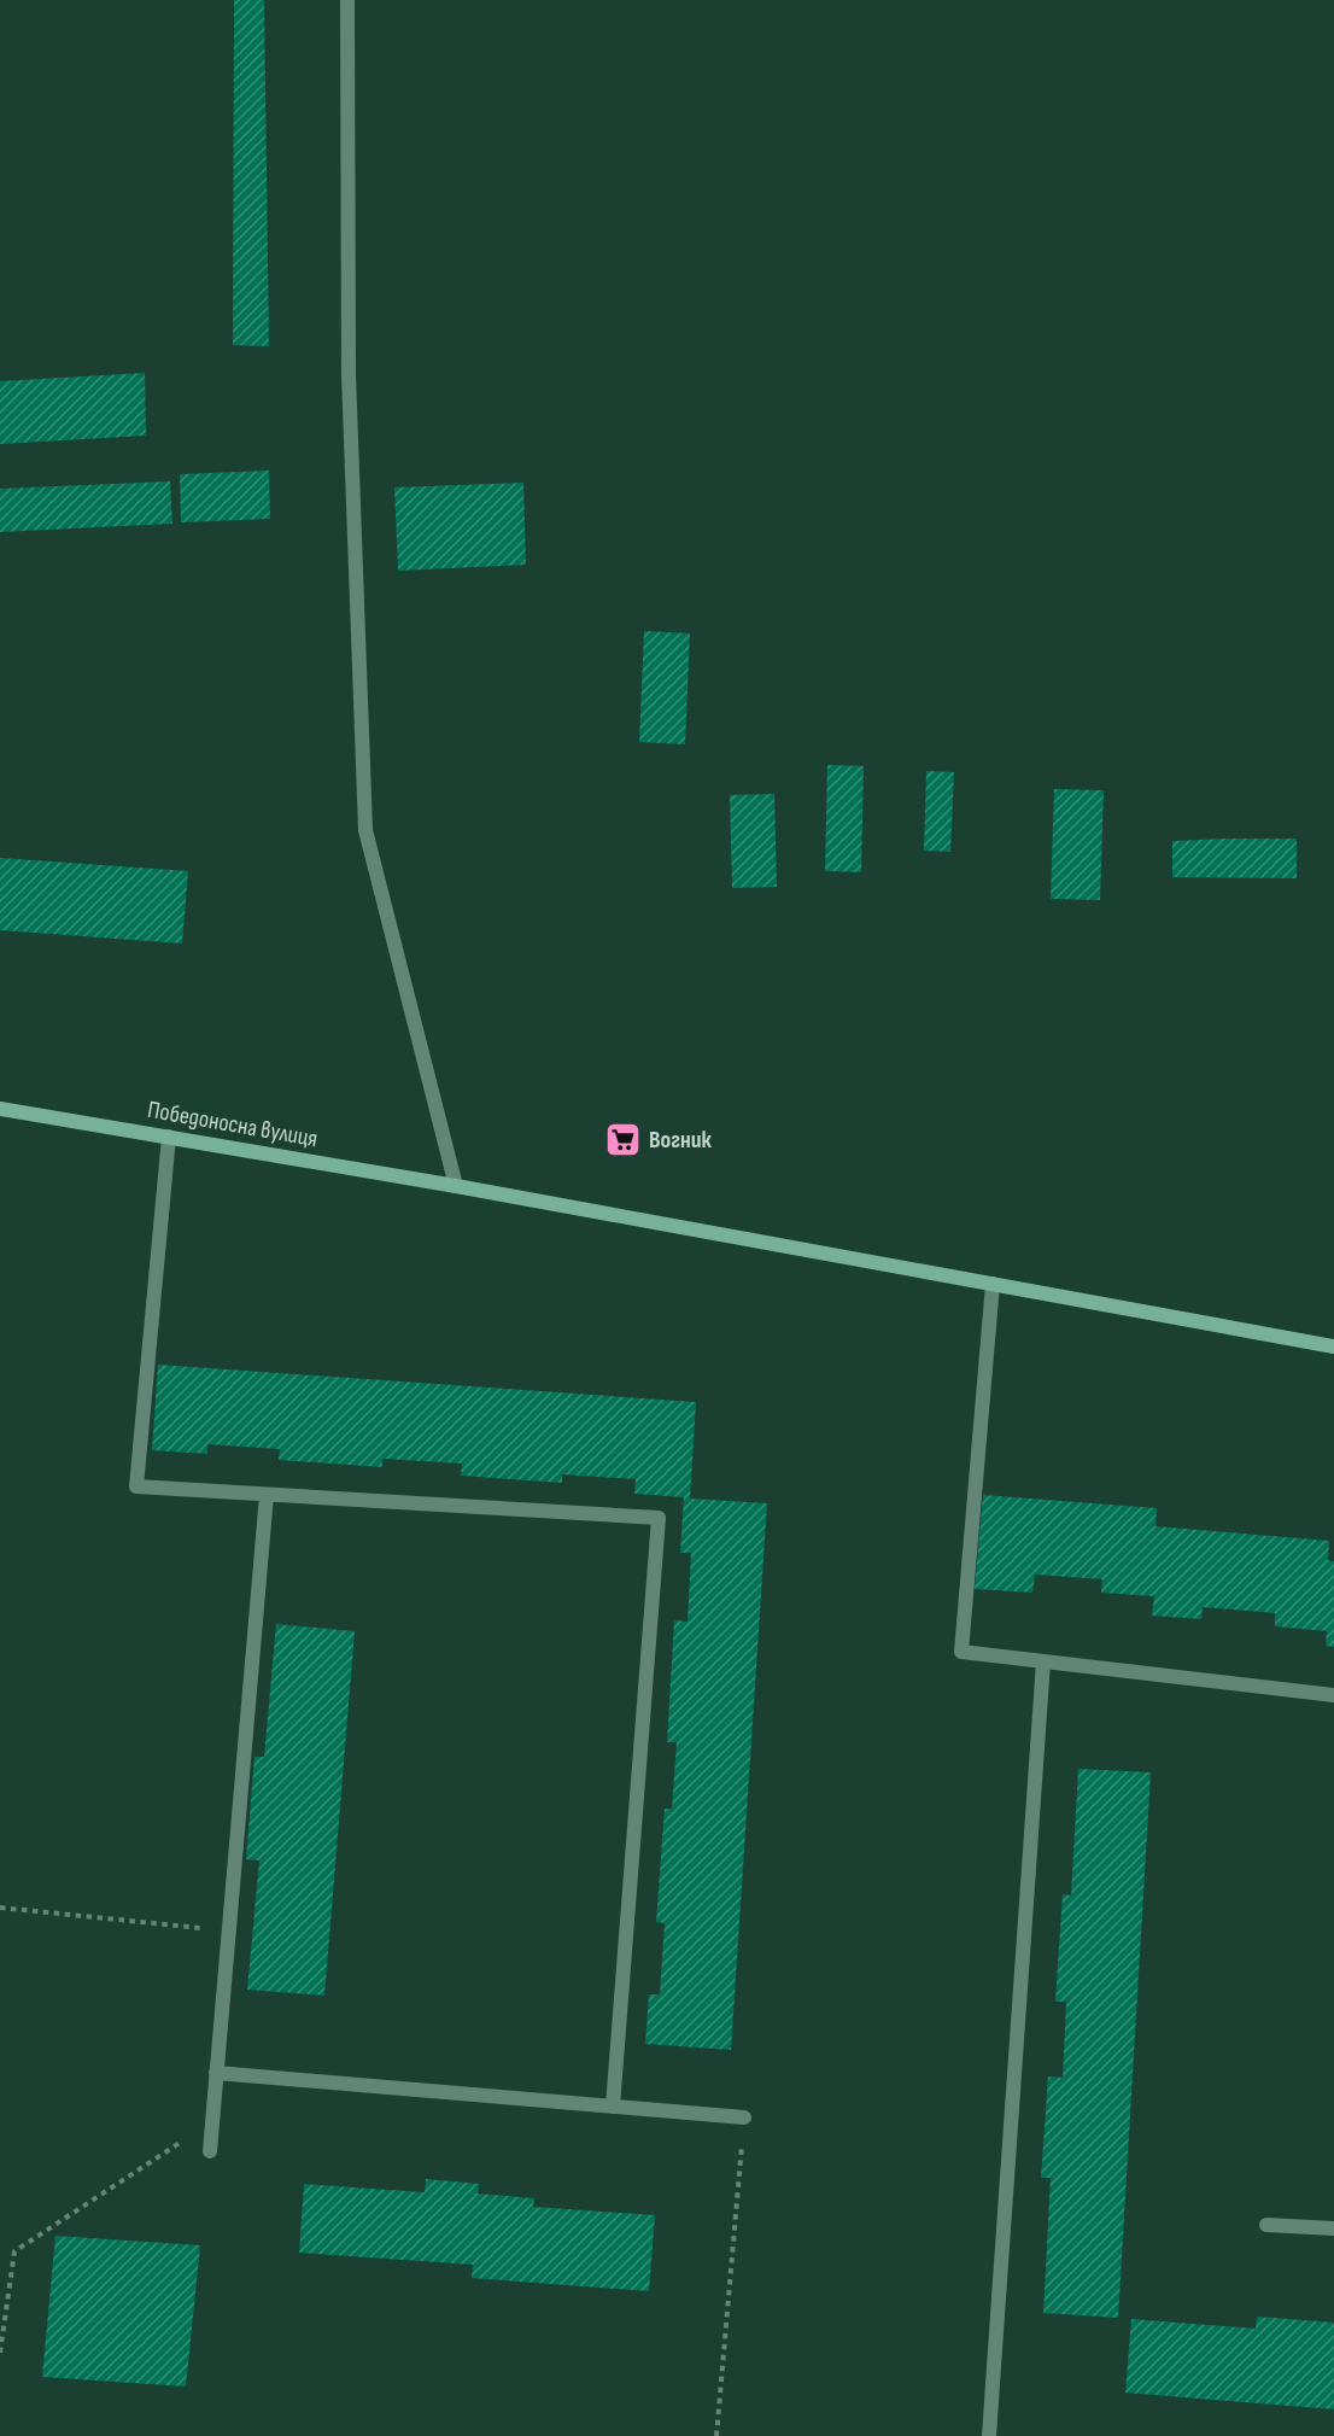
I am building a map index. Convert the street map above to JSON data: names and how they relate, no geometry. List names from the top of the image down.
{
  "streets": {
    "street": ["Победоносна вулиця"]
  },
  "places": {
    "supermarket": ["Вогник"]
  }
}
